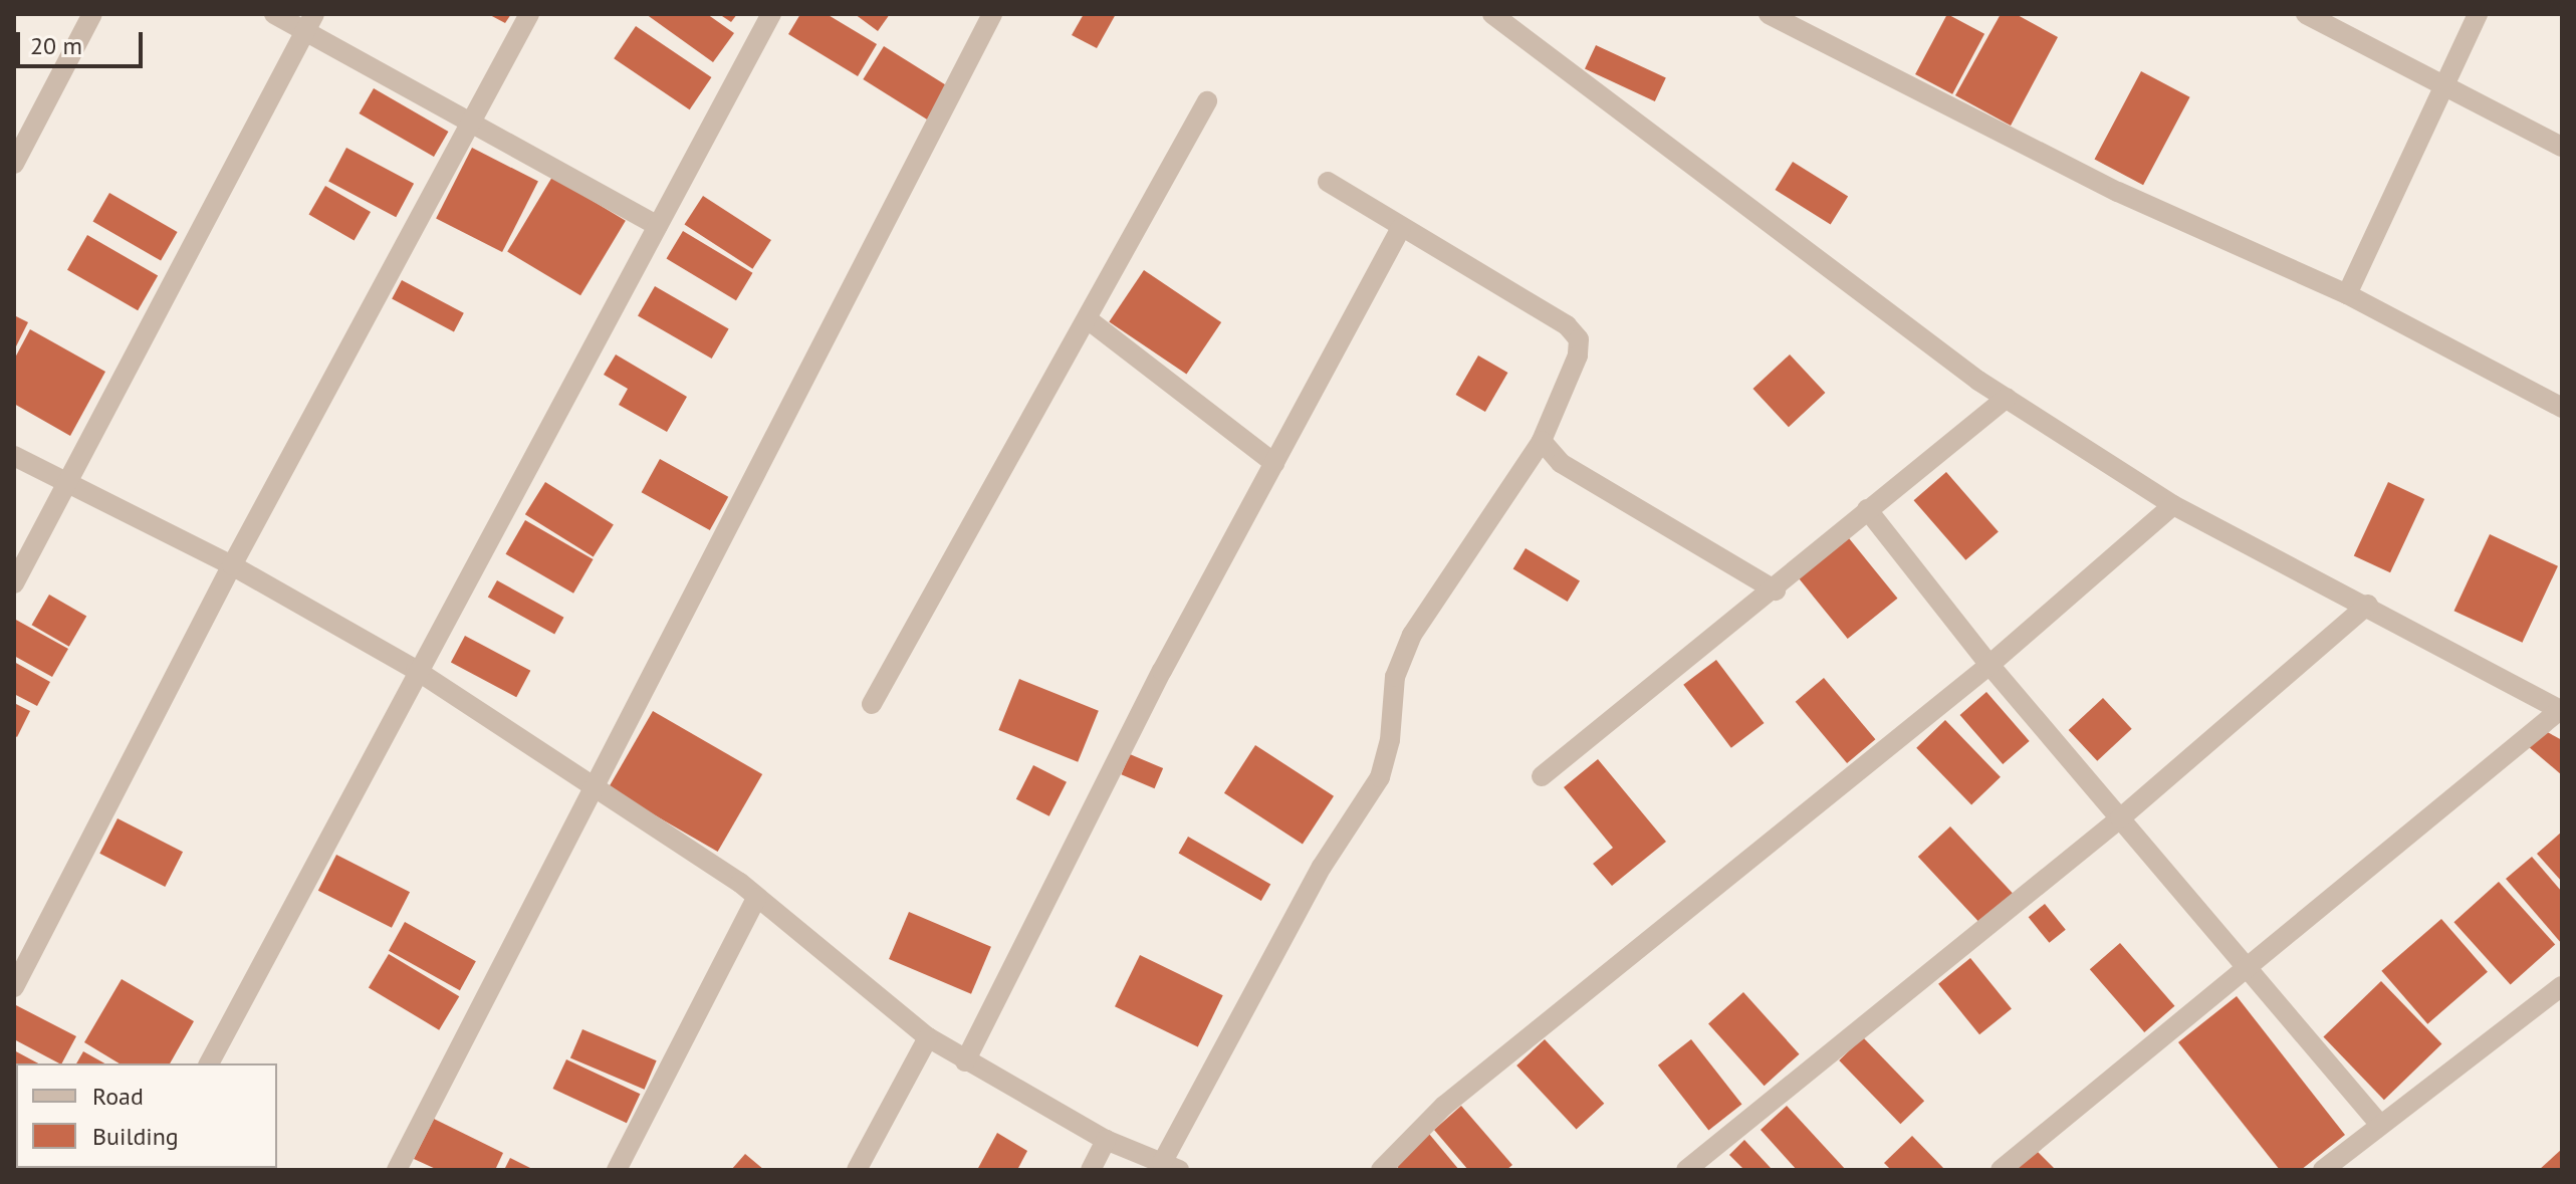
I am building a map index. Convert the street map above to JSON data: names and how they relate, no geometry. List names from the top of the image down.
{
  "legend": ["Road", "Building"],
  "scale_bar": "20 m"
}
